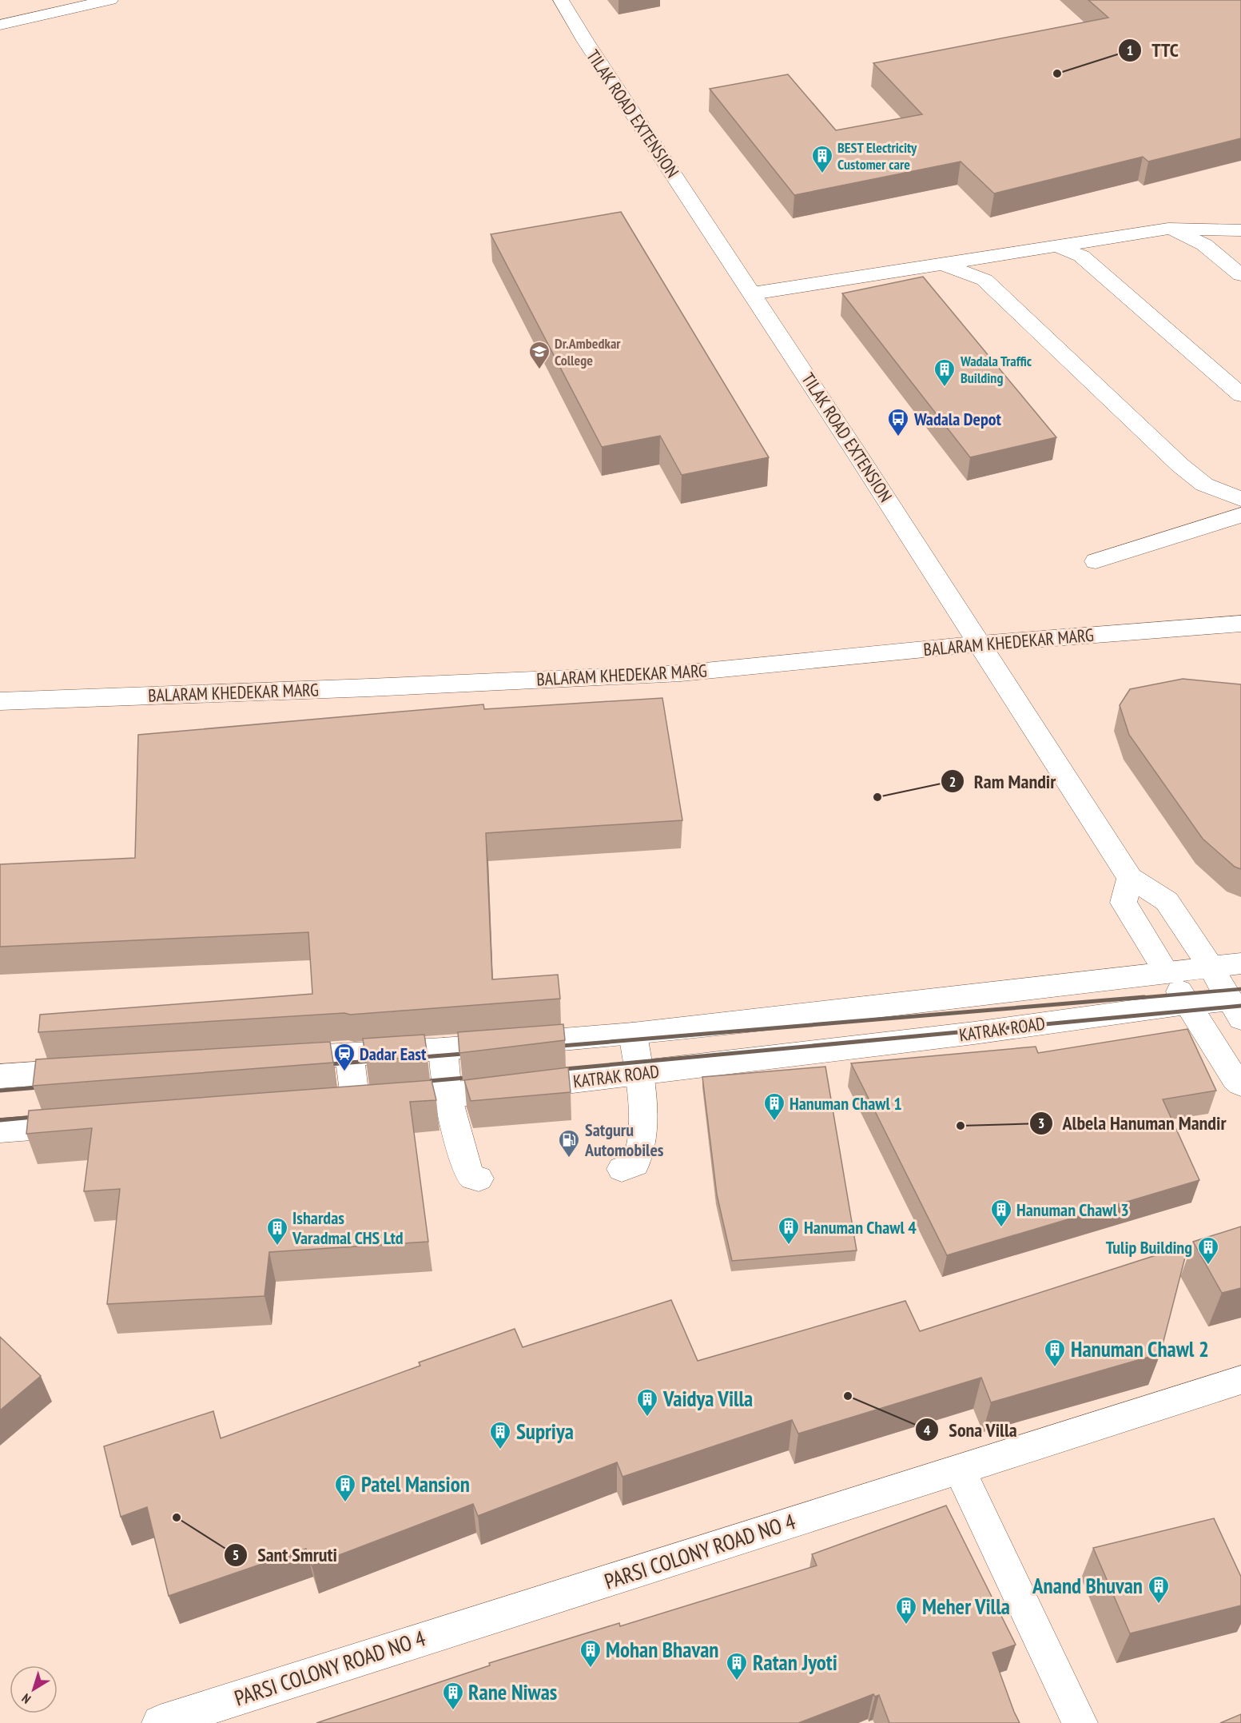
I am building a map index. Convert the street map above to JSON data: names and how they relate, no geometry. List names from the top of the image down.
{
  "streets": {
    "main road": [
      "TILAK ROAD EXTENSION",
      "BALARAM KHEDEKAR MARG",
      "KATRAK ROAD",
      "PARSI COLONY ROAD NO 4"
    ]
  },
  "crossings": [
    ["TILAK ROAD EXTENSION", "BALARAM KHEDEKAR MARG"],
    ["TILAK ROAD EXTENSION", "KATRAK ROAD"]
  ],
  "places": {
    "other": [
      "TTC",
      "Ram Mandir",
      "Albela Hanuman Mandir",
      "Sona Villa",
      "Sant Smruti"
    ],
    "building": [
      "BEST Electricity Customer care",
      "Wadala Traffic Building",
      "Hanuman Chawl 1",
      "Hanuman Chawl 3",
      "Hanuman Chawl 4",
      "Ishardas Varadmal CHS Ltd",
      "Tulip Building",
      "Hanuman Chawl 2",
      "Vaidya Villa",
      "Supriya",
      "Patel Mansion",
      "Anand Bhuvan",
      "Meher Villa",
      "Mohan Bhavan",
      "Ratan Jyoti",
      "Rane Niwas"
    ],
    "school or university": ["Dr.Ambedkar College"],
    "bus stop": ["Wadala Depot"],
    "station": ["Dadar East"],
    "fuel station": ["Satguru Automobiles"]
  },
  "north": "bottom left"
}
